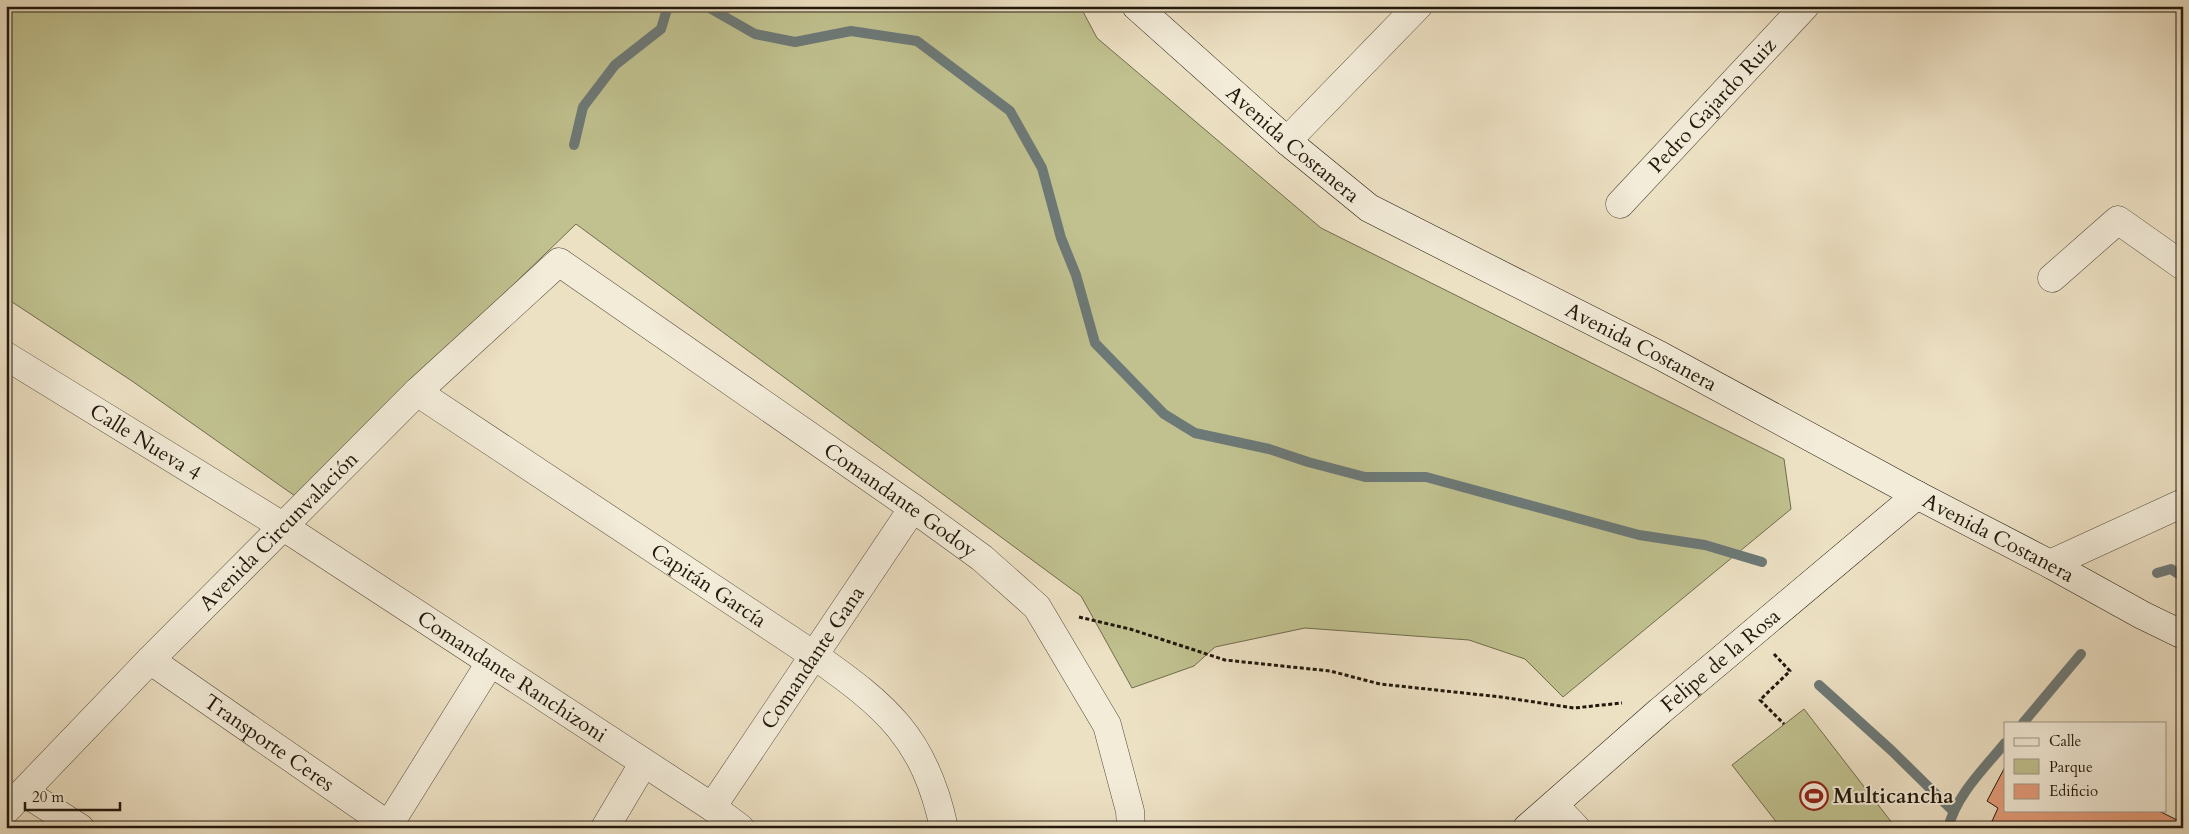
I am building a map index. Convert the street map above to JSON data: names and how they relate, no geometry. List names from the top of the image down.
{
  "streets": {
    "street": [
      "Pedro Gajardo Ruiz",
      "Avenida Costanera",
      "Calle Nueva 4",
      "Comandante Godoy",
      "Avenida Circunvalación",
      "Capitán García",
      "Comandante Gana",
      "Felipe de la Rosa",
      "Comandante Ranchizoni",
      "Transporte Ceres"
    ]
  },
  "crossings": [
    ["Avenida Costanera", "Felipe de la Rosa"],
    ["Calle Nueva 4", "Avenida Circunvalación"],
    ["Calle Nueva 4", "Comandante Ranchizoni"],
    ["Comandante Godoy", "Avenida Circunvalación"],
    ["Comandante Godoy", "Comandante Gana"],
    ["Avenida Circunvalación", "Capitán García"],
    ["Avenida Circunvalación", "Comandante Ranchizoni"],
    ["Avenida Circunvalación", "Transporte Ceres"],
    ["Capitán García", "Comandante Gana"],
    ["Comandante Gana", "Comandante Ranchizoni"]
  ],
  "places": {
    "sports": ["Multicancha"]
  },
  "legend": ["Calle", "Parque", "Edificio"],
  "scale_bar": "20 m"
}
